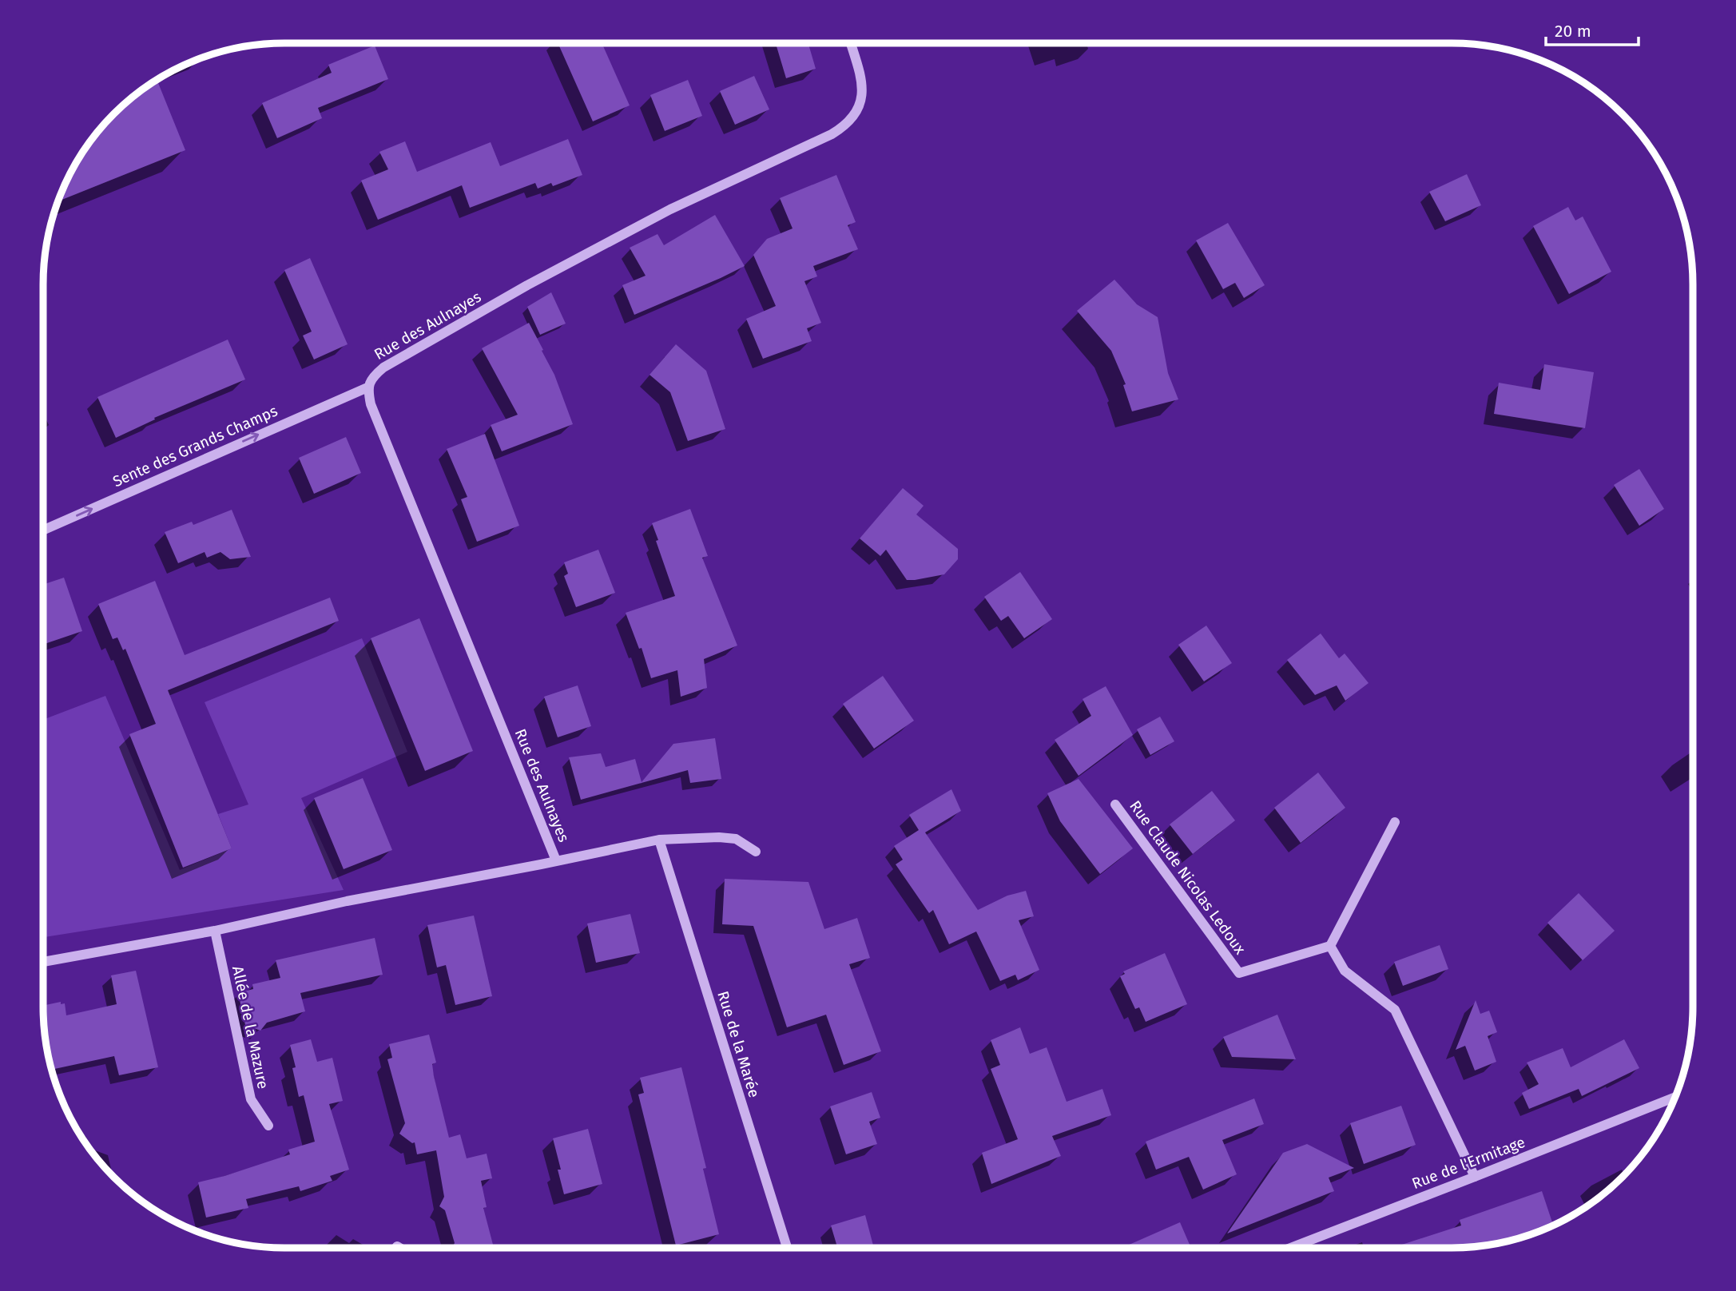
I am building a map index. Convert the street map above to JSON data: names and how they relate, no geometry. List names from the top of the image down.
{
  "streets": {
    "street": [
      "Rue des Aulnayes",
      "Sente des Grands Champs",
      "Rue Claude Nicolas Ledoux",
      "Allée de la Mazure",
      "Rue de la Marée",
      "Rue de l'Ermitage"
    ]
  },
  "crossings": [
    ["Rue des Aulnayes", "Sente des Grands Champs"]
  ],
  "one_way": ["Sente des Grands Champs"],
  "scale_bar": "20 m"
}
